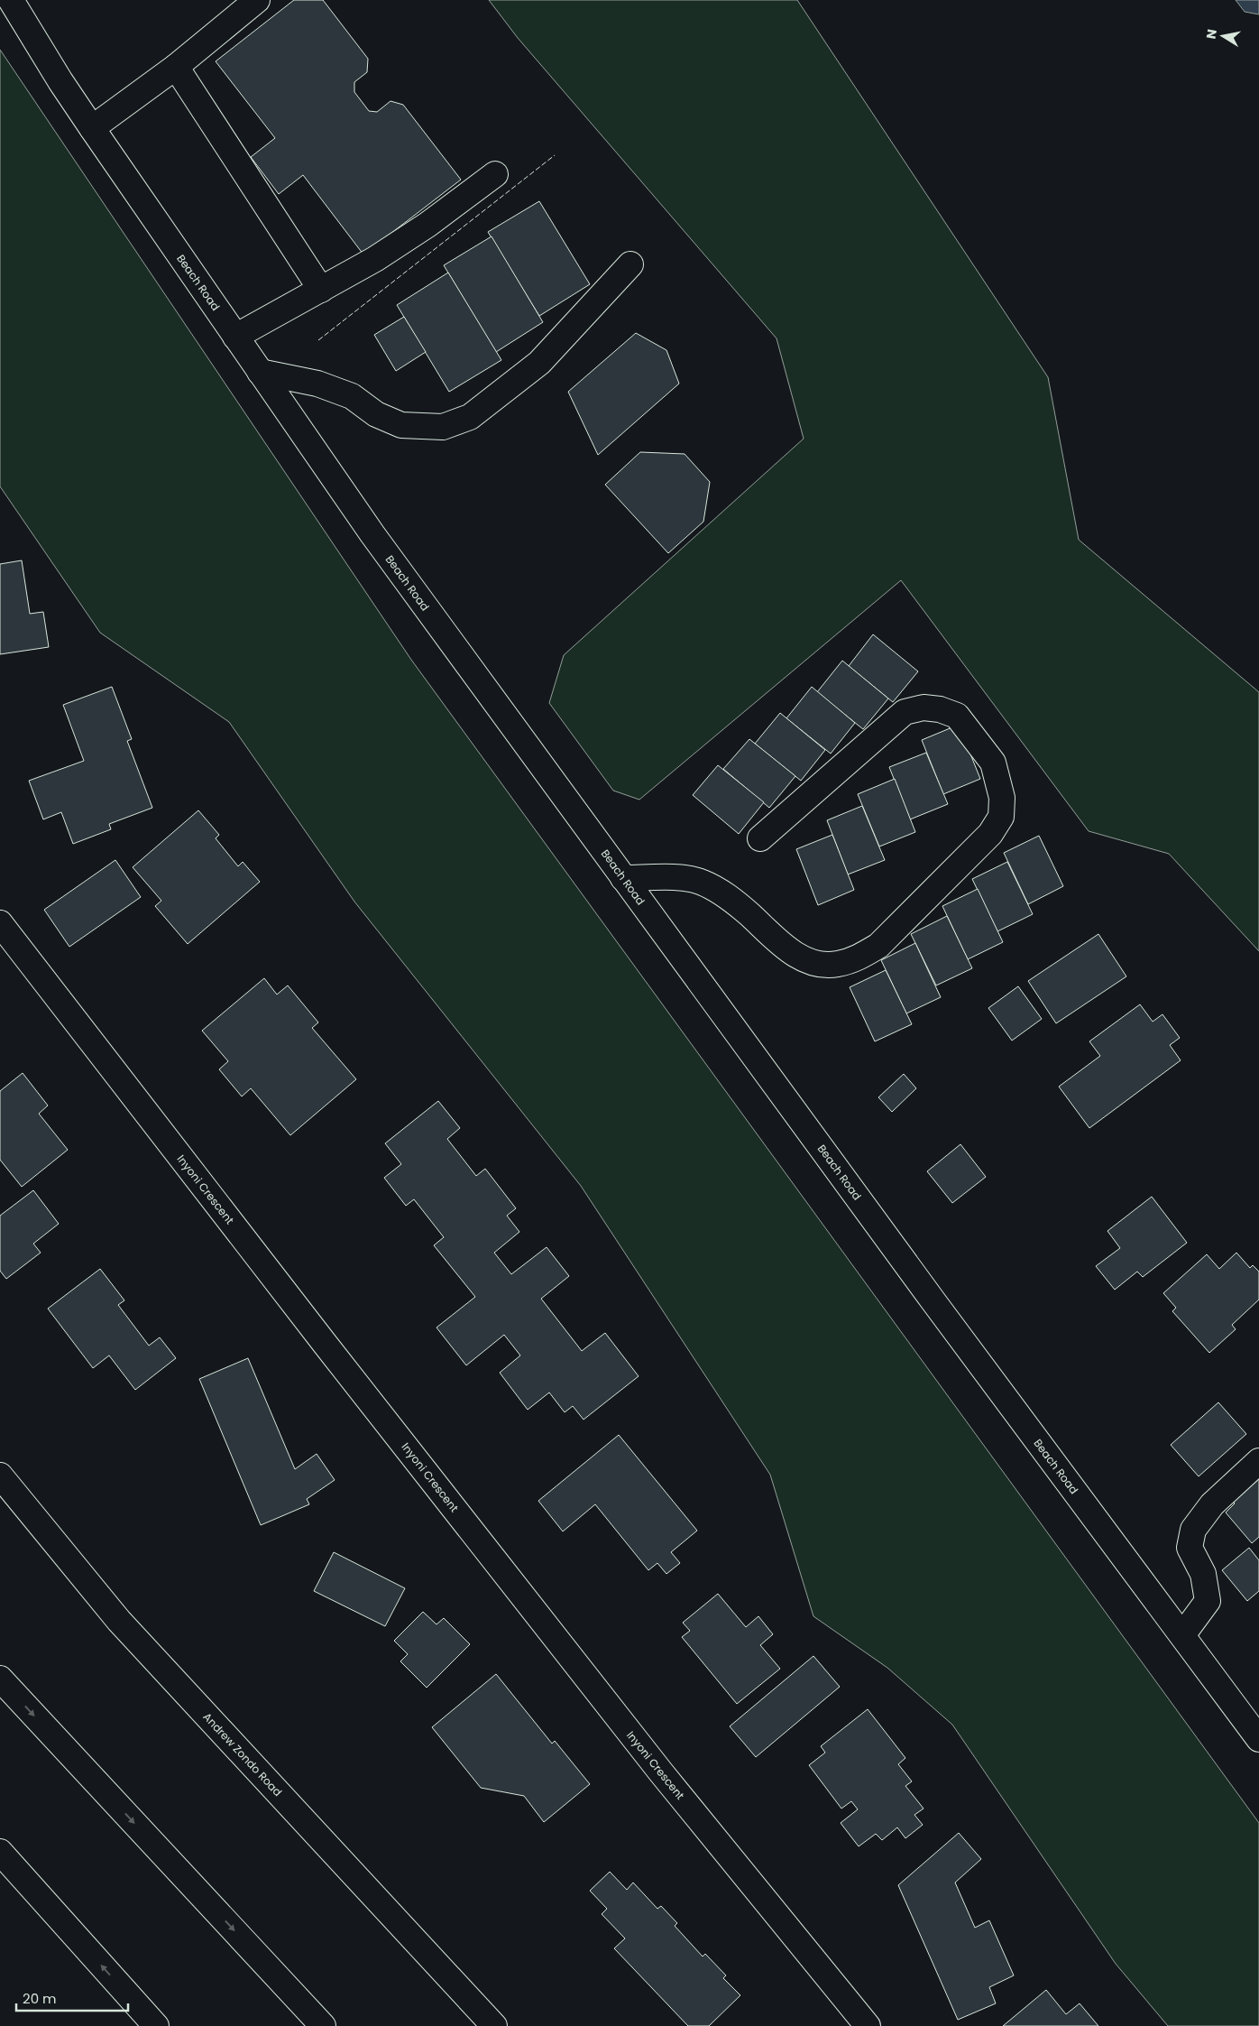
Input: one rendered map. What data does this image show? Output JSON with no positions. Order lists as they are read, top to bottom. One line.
{"streets":{"main road":["Beach Road","Inyoni Crescent","Andrew Zondo Road"]},"scale_bar":"20 m","north":"left"}
